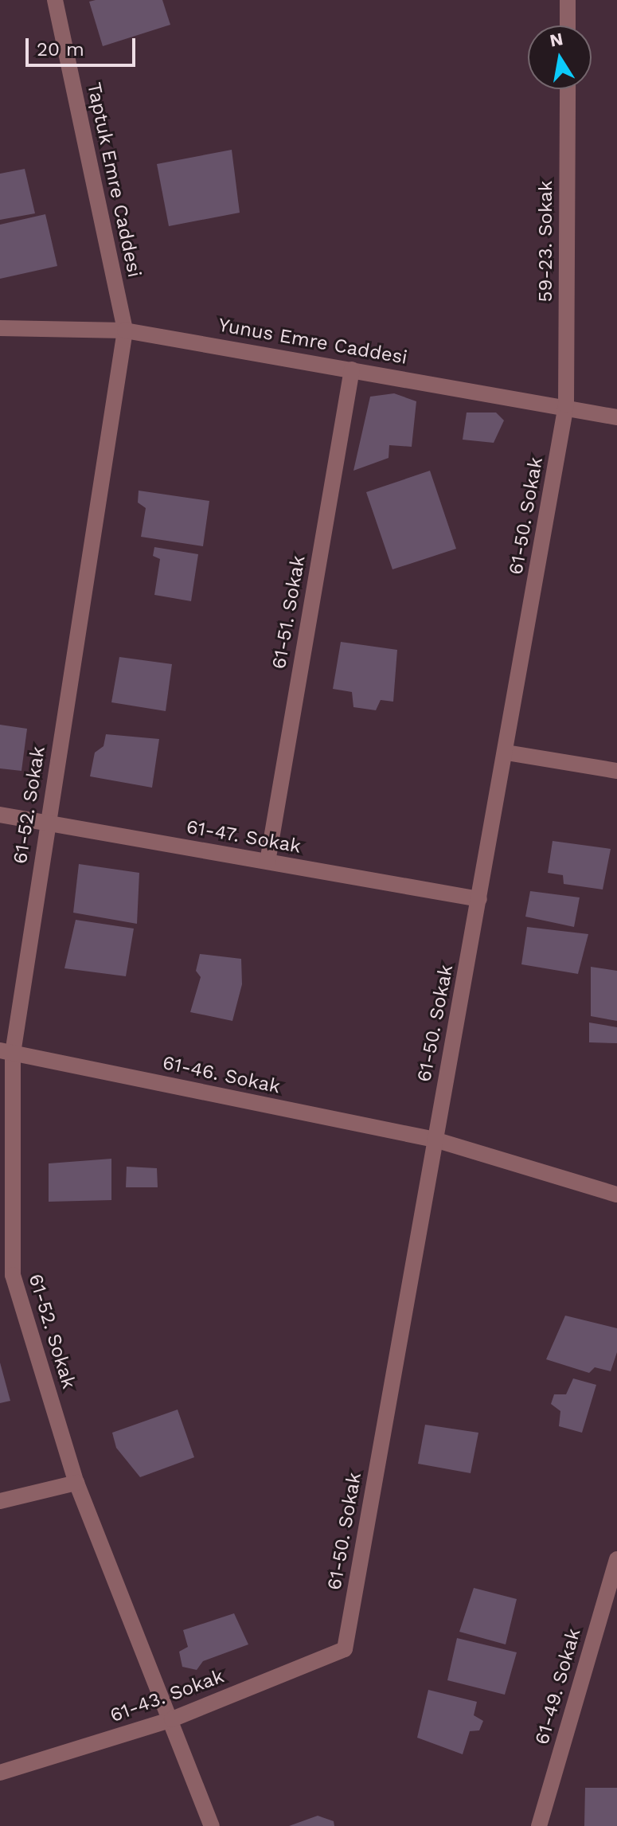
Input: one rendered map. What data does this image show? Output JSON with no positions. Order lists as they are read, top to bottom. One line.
{"streets":{"street":["Taptuk Emre Caddesi","59-23. Sokak","Yunus Emre Caddesi","61-50. Sokak","61-51. Sokak","61-52. Sokak","61-47. Sokak","61-46. Sokak","61-49. Sokak","61-43. Sokak"]},"crossings":[["Taptuk Emre Caddesi","Yunus Emre Caddesi"],["Taptuk Emre Caddesi","61-52. Sokak"],["59-23. Sokak","Yunus Emre Caddesi"],["59-23. Sokak","61-50. Sokak"],["Yunus Emre Caddesi","61-50. Sokak"],["Yunus Emre Caddesi","61-51. Sokak"],["Yunus Emre Caddesi","61-52. Sokak"],["61-50. Sokak","61-47. Sokak"],["61-50. Sokak","61-46. Sokak"],["61-50. Sokak","61-43. Sokak"],["61-51. Sokak","61-47. Sokak"],["61-52. Sokak","61-47. Sokak"],["61-52. Sokak","61-46. Sokak"],["61-52. Sokak","61-43. Sokak"]],"scale_bar":"20 m","north":"top"}
